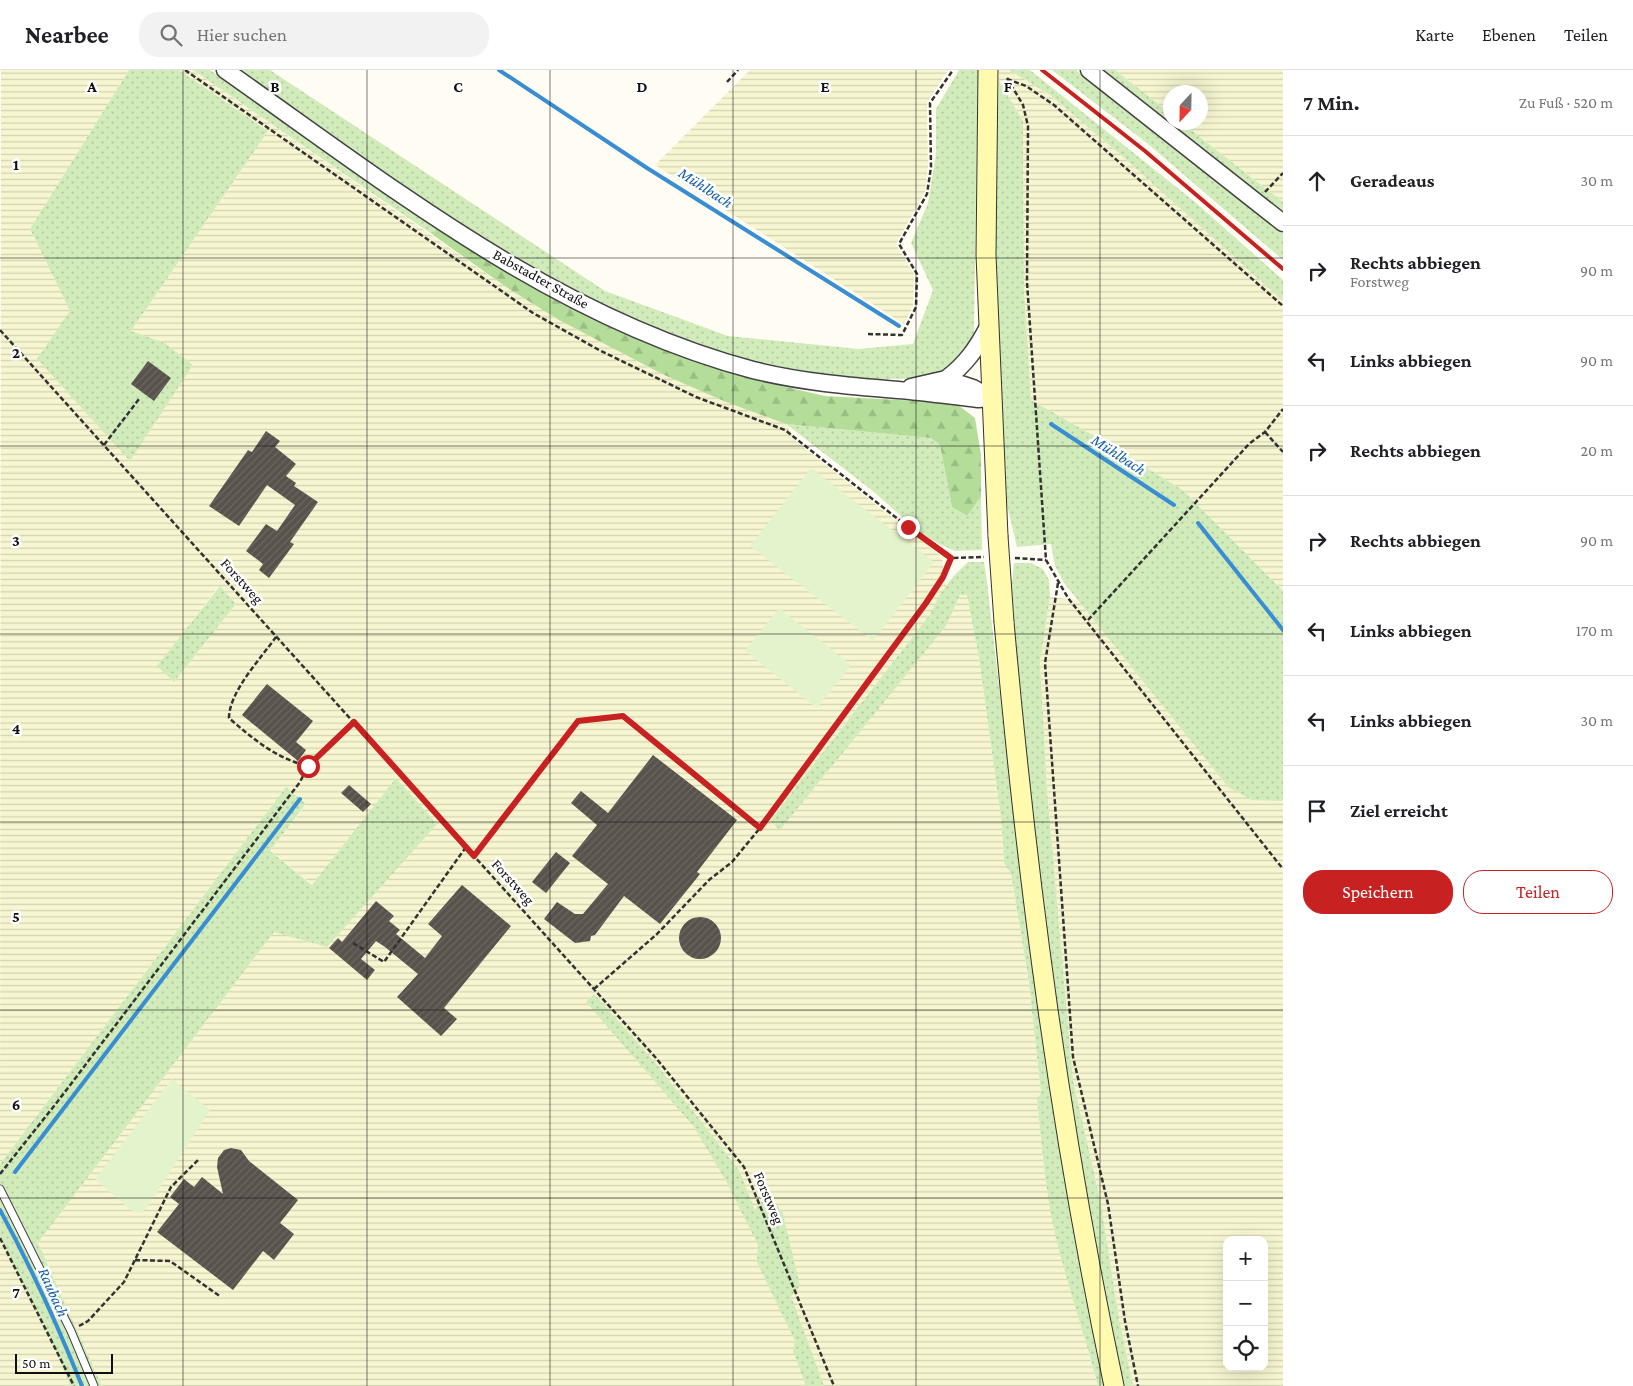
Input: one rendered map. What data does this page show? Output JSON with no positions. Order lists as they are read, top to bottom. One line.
{"streets":{"street":["Babstadter Straße"],"path":["Forstweg"]},"water":["Mühlbach","Raubach"],"scale_bar":"50 m","north":"bottom","page":{"header":"Nearbee","search":"Hier suchen","nav":["Karte","Ebenen","Teilen"],"heading":["7 Min.","Zu Fuß · 520 m"],"list":[["Geradeaus","30 m"],["Rechts abbiegen","Forstweg","90 m"],["Links abbiegen","90 m"],["Rechts abbiegen","20 m"],["Rechts abbiegen","90 m"],["Links abbiegen","170 m"],["Links abbiegen","30 m"],"Ziel erreicht"],"buttons":["Speichern","Teilen"],"map_buttons":["+","−"],"scale":"50 m"},"grid":{"columns":["A","B","C","D","E","F"],"rows":["1","2","3","4","5","6","7"]}}
